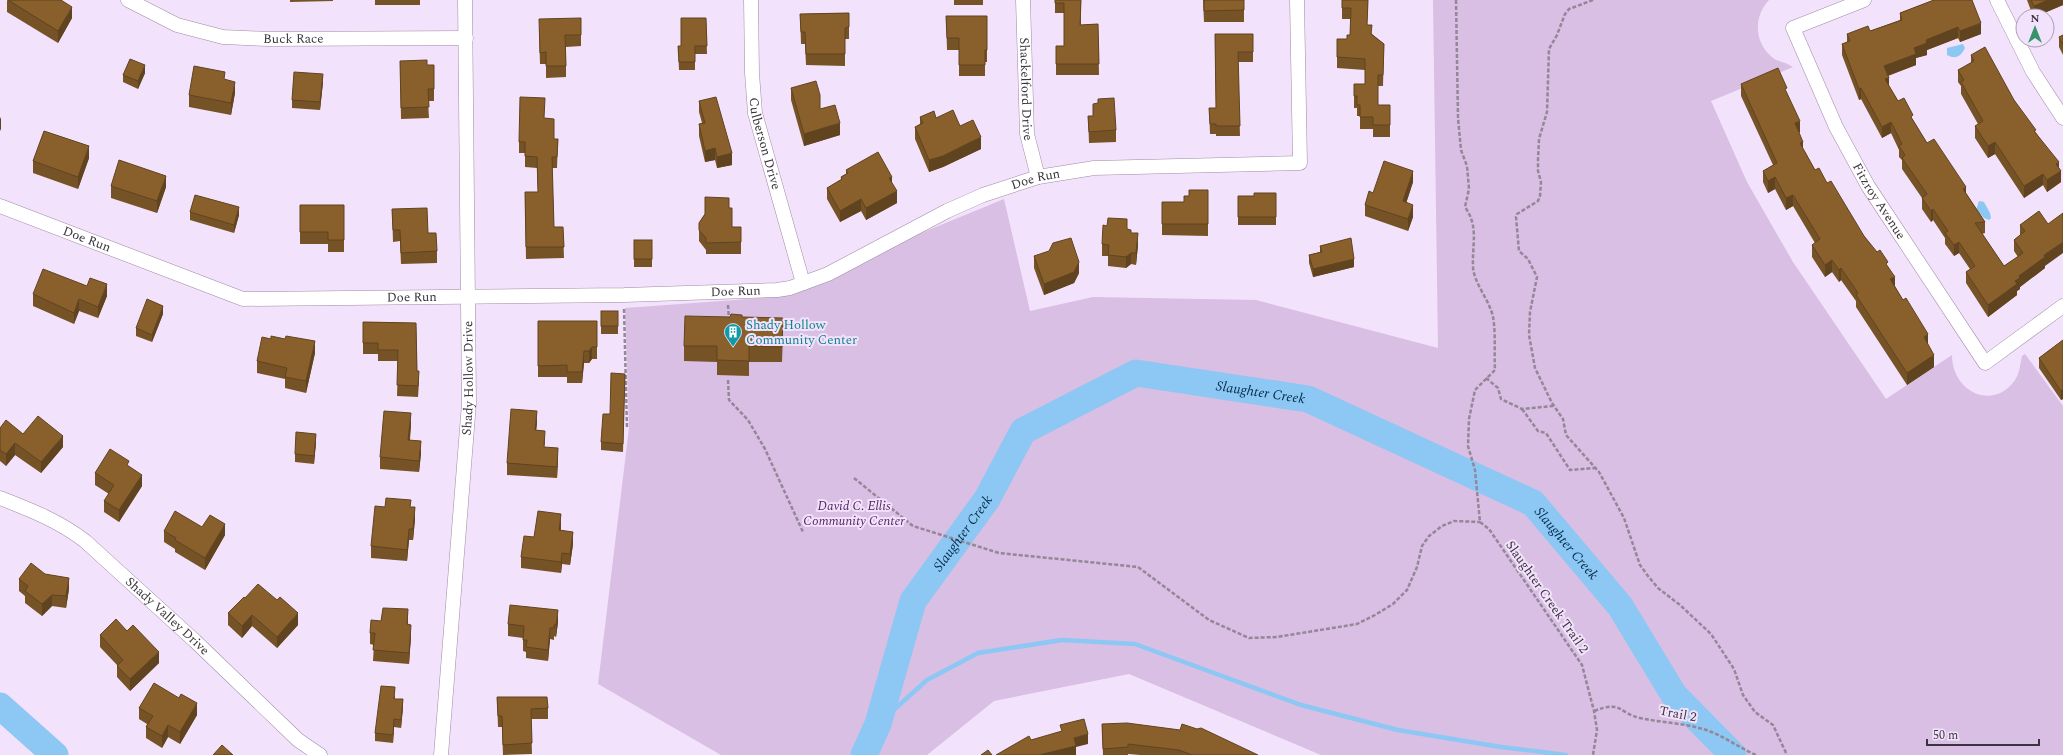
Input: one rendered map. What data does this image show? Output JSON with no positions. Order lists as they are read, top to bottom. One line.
{"streets":{"street":["Buck Race","Shackelford Drive","Culberson Drive","Doe Run","Fitzroy Avenue","Shady Hollow Drive","Shady Valley Drive"],"path":["Slaughter Creek Trail 2","Trail 2"]},"crossings":[["Buck Race","Shady Hollow Drive"],["Shackelford Drive","Doe Run"],["Culberson Drive","Doe Run"],["Doe Run","Shady Hollow Drive"],["Slaughter Creek Trail 2","Trail 2"]],"water":["Slaughter Creek"],"parks":["David C. Ellis Community Center"],"places":{"building":["Shady Hollow Community Center"]},"scale_bar":"50 m","north":"top"}
